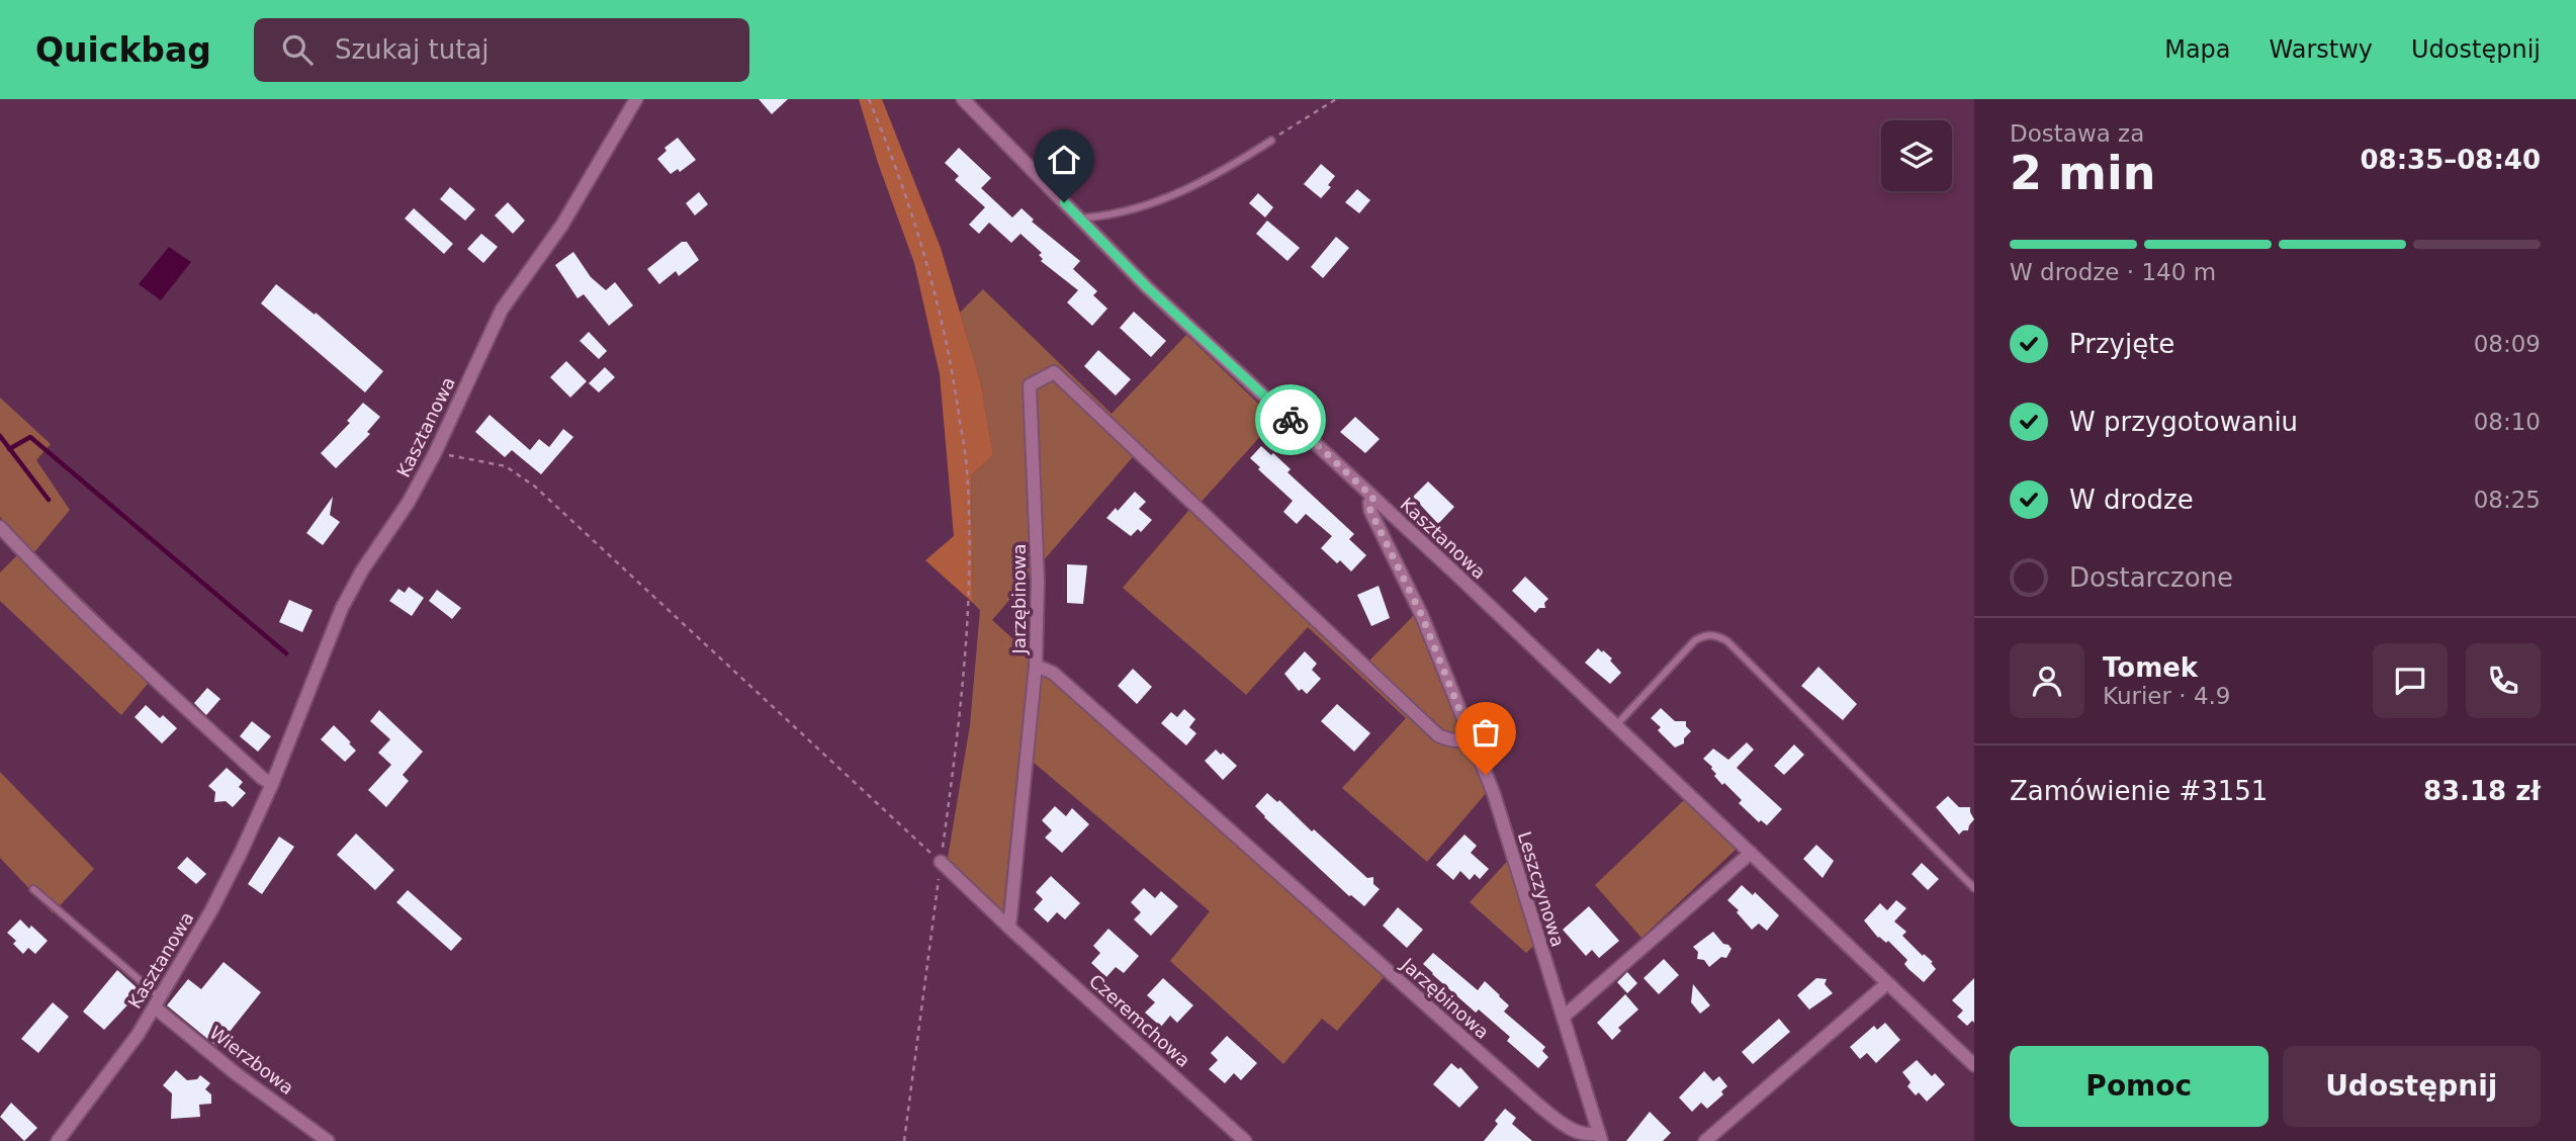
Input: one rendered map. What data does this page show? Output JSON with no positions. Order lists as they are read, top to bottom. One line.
{"streets":{"street":["Kasztanowa","Jarzębinowa","Leszczynowa","Czeremchowa","Wierzbowa"]},"crossings":[["Kasztanowa","Leszczynowa"],["Kasztanowa","Wierzbowa"],["Jarzębinowa","Leszczynowa"]],"page":{"header":"Quickbag","search":"Szukaj tutaj","nav":["Mapa","Warstwy","Udostępnij"],"heading":["2 min","Dostawa za","08:35–08:40"],"panel":["Tomek","Kurier · 4.9","Zamówienie #3151","83.18 zł"],"bar":"W drodze · 140 m","list":[["Przyjęte","08:09"],["W przygotowaniu","08:10"],["W drodze","08:25"],"Dostarczone"],"buttons":["Pomoc","Udostępnij"]}}
